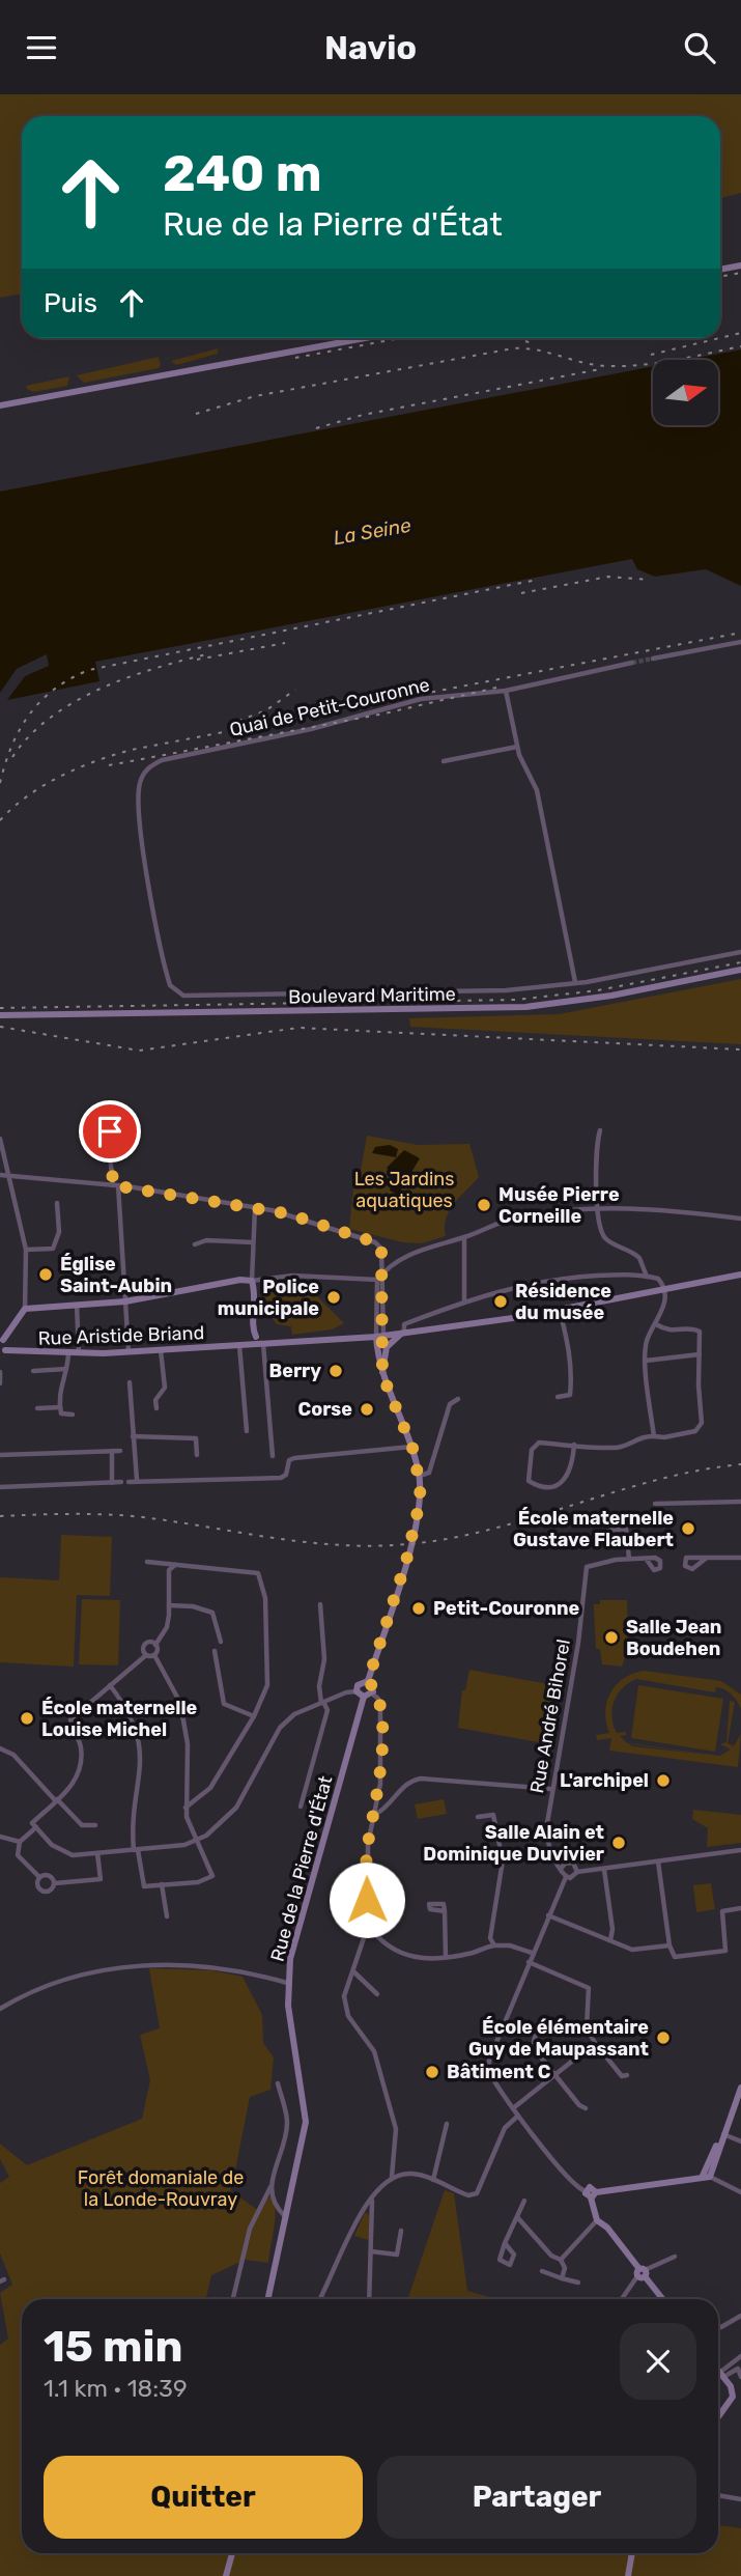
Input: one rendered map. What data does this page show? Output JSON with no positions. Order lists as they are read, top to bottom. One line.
{"streets":{"street":["Quai de Petit-Couronne","Boulevard Maritime","Rue Aristide Briand","Rue André Bihorel","Rue de la Pierre d'État"]},"water":["La Seine"],"parks":["Les Jardins aquatiques","Forêt domaniale de la Londe-Rouvray"],"places":["Musée Pierre Corneille","Église Saint-Aubin","Police municipale","Résidence du musée","Berry","Corse","École maternelle Gustave Flaubert","Petit-Couronne","Salle Jean Boudehen","École maternelle Louise Michel","L'archipel","Salle Alain et Dominique Duvivier","École élémentaire Guy de Maupassant","Bâtiment C"],"north":"right","page":{"header":"Navio","turn":["240 m","Rue de la Pierre d'État"],"then":"Puis","heading":["15 min","1.1 km · 18:39"],"buttons":["Quitter","Partager"]}}
